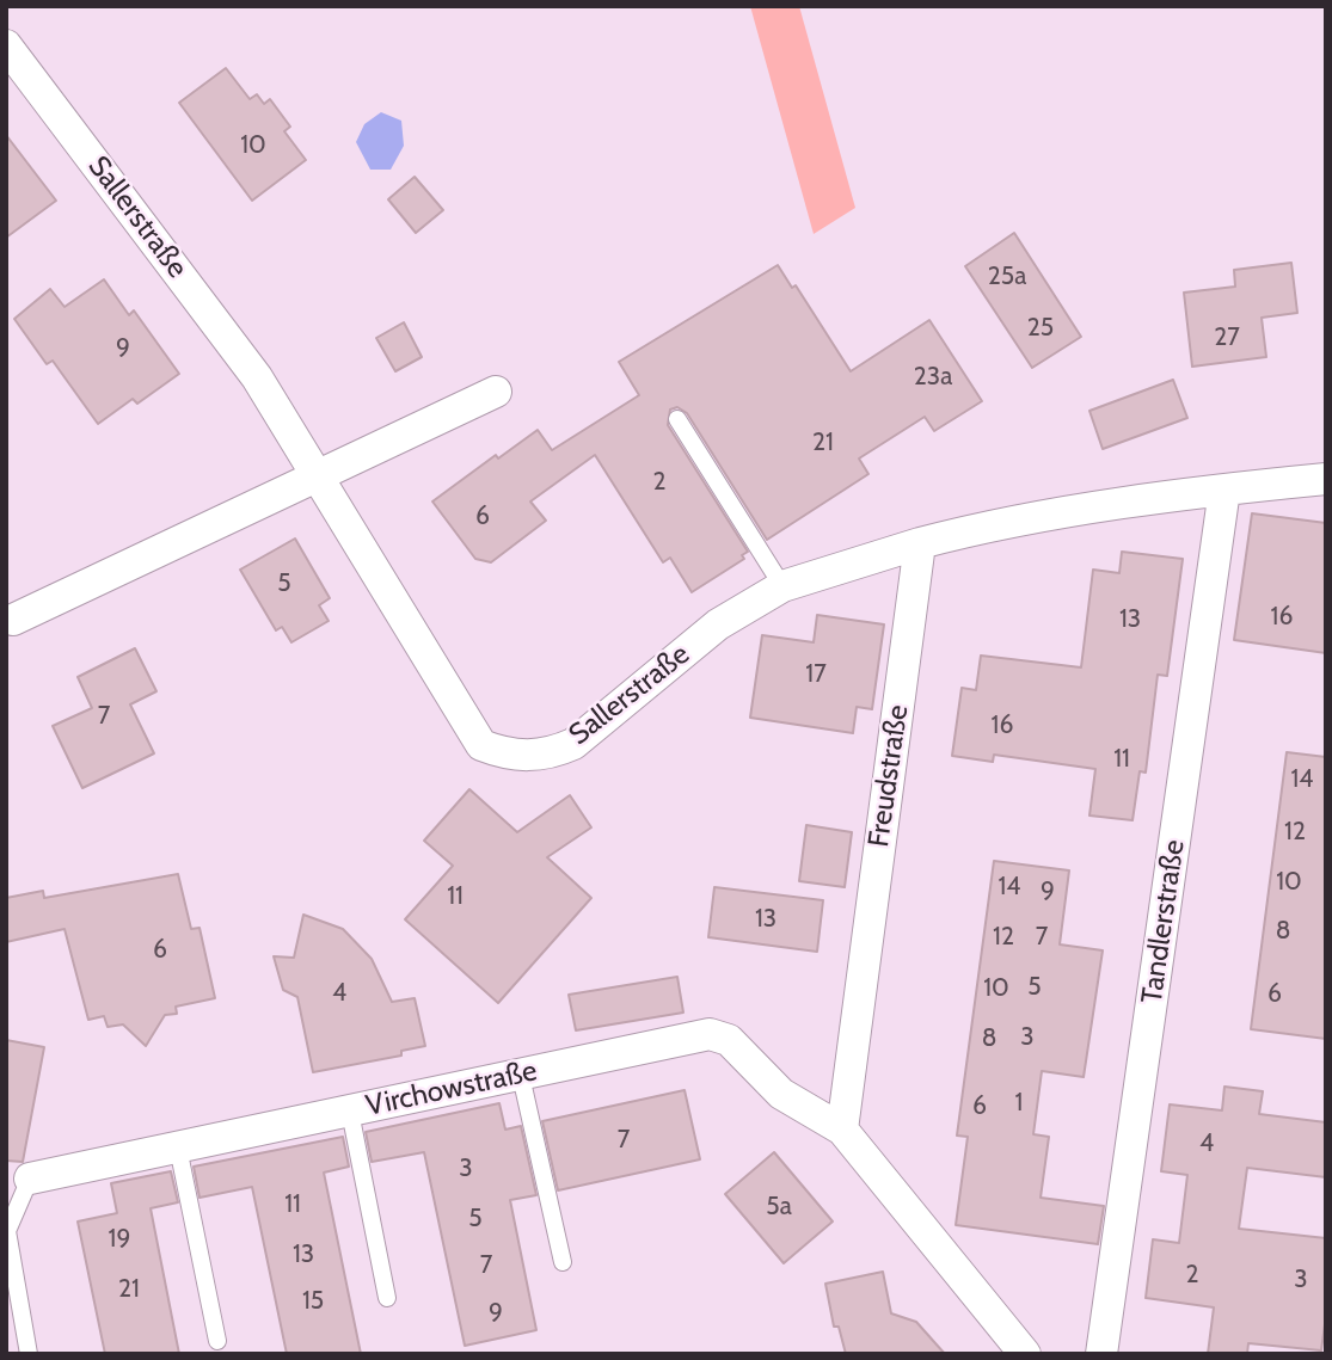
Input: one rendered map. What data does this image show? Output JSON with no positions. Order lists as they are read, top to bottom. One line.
{"streets":{"street":["Sallerstraße","Freudstraße","Tandlerstraße","Virchowstraße"]},"crossings":[["Sallerstraße","Freudstraße"],["Freudstraße","Virchowstraße"]],"house_numbers":["10","25a","25","27","9","23a","21","2","6","5","16","13","17","7","16","11","14","12","10","14","9","11","13","8","12","7","6","5","10","4","6","3","8","1","6","7","4","3","11","5a","5","19","13","7","2","3","21","15","9"]}
